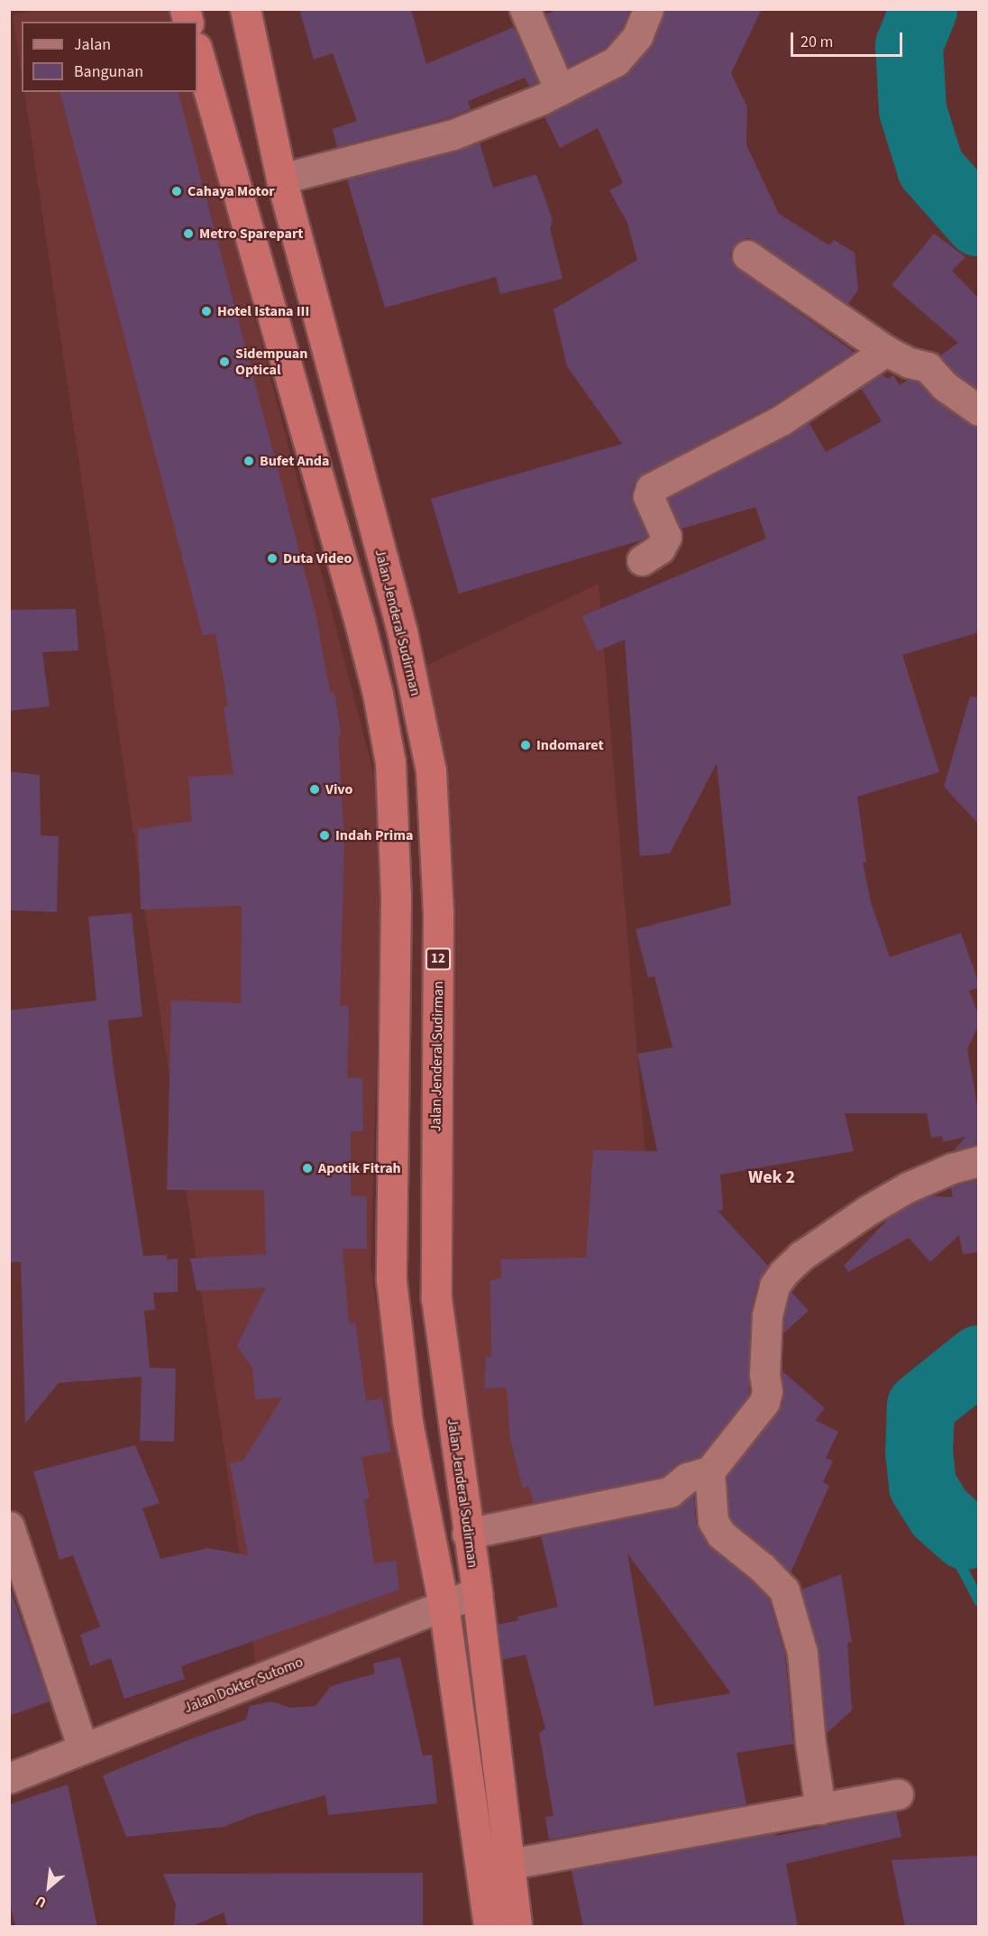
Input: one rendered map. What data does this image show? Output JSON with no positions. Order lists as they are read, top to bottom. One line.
{"streets":{"highway":["Jalan Jenderal Sudirman","12"],"street":["Jalan Dokter Sutomo"]},"crossings":[["Jalan Jenderal Sudirman","Jalan Dokter Sutomo"]],"districts":["Wek 2"],"places":["Cahaya Motor","Metro Sparepart","Hotel Istana III","Sidempuan Optical","Bufet Anda","Duta Video","Indomaret","Vivo","Indah Prima","Apotik Fitrah"],"legend":["Jalan","Bangunan"],"scale_bar":"20 m","north":"bottom left"}
